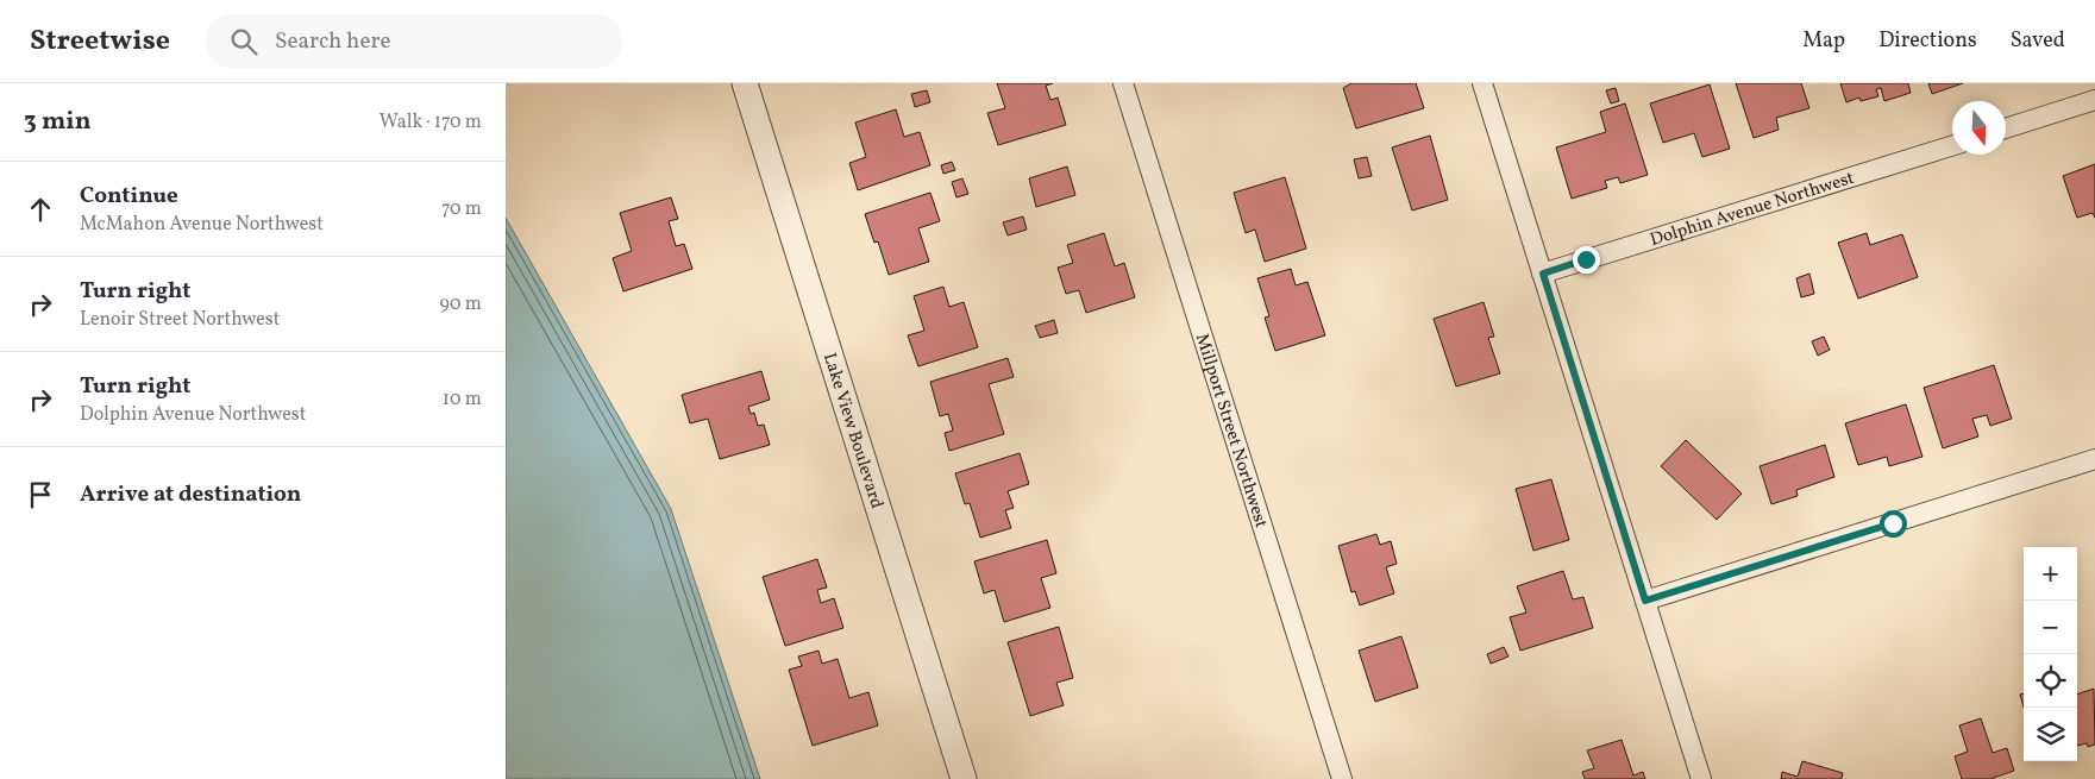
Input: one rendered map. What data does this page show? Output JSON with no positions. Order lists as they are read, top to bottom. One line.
{"streets":{"street":["Dolphin Avenue Northwest","Lake View Boulevard","Millport Street Northwest"]},"north":"bottom","page":{"header":"Streetwise","search":"Search here","nav":["Map","Directions","Saved"],"heading":["3 min","Walk · 170 m"],"list":[["Continue","McMahon Avenue Northwest","70 m"],["Turn right","Lenoir Street Northwest","90 m"],["Turn right","Dolphin Avenue Northwest","10 m"],"Arrive at destination"],"map_buttons":["+","−"]}}
